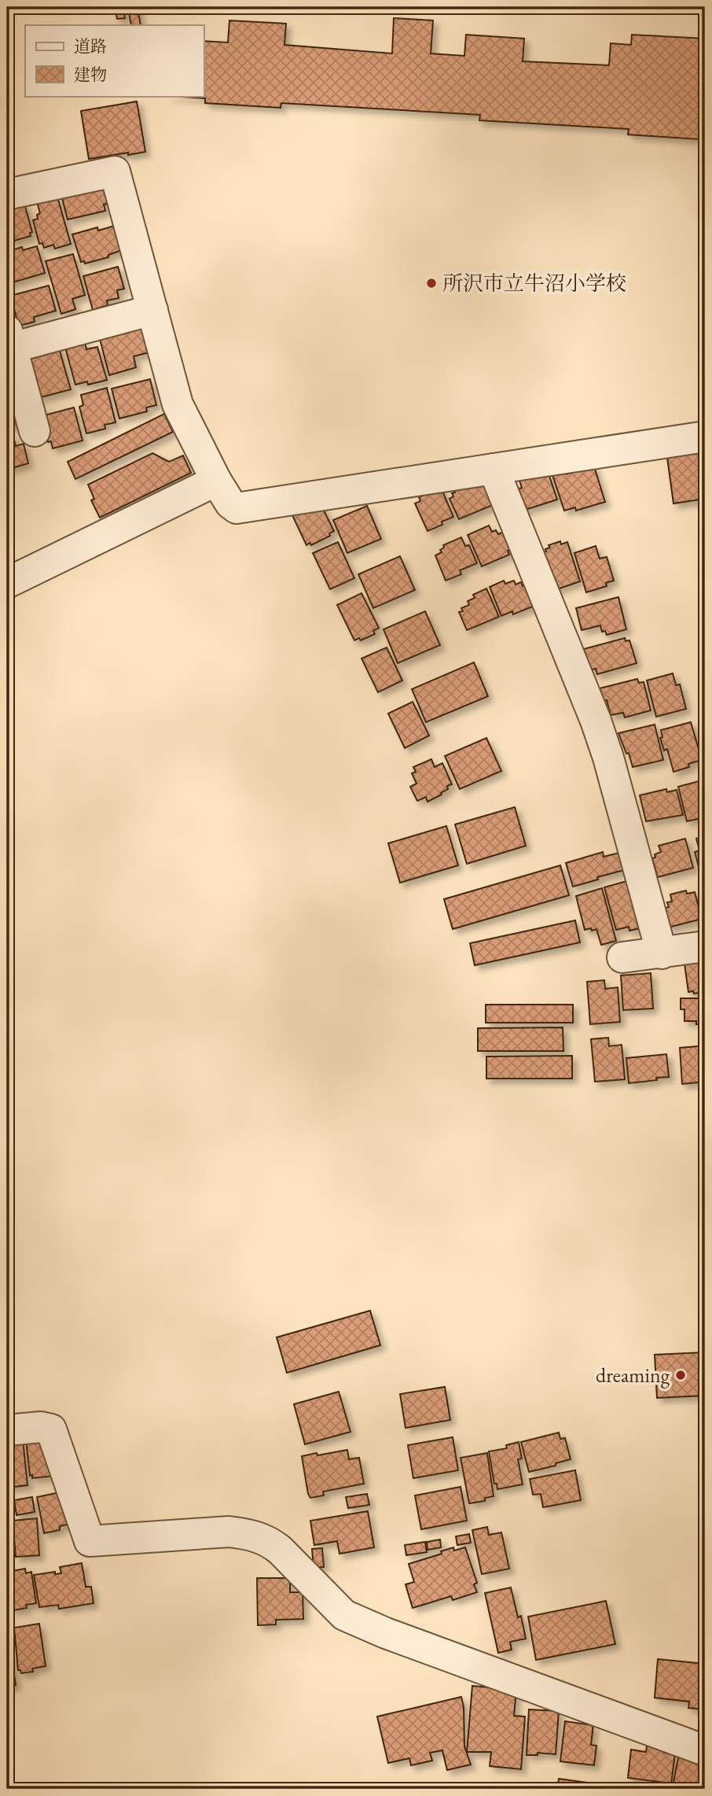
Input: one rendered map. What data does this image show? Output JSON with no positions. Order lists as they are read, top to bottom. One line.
{"places":["所沢市立牛沼小学校","dreaming"],"legend":["道路","建物"]}
